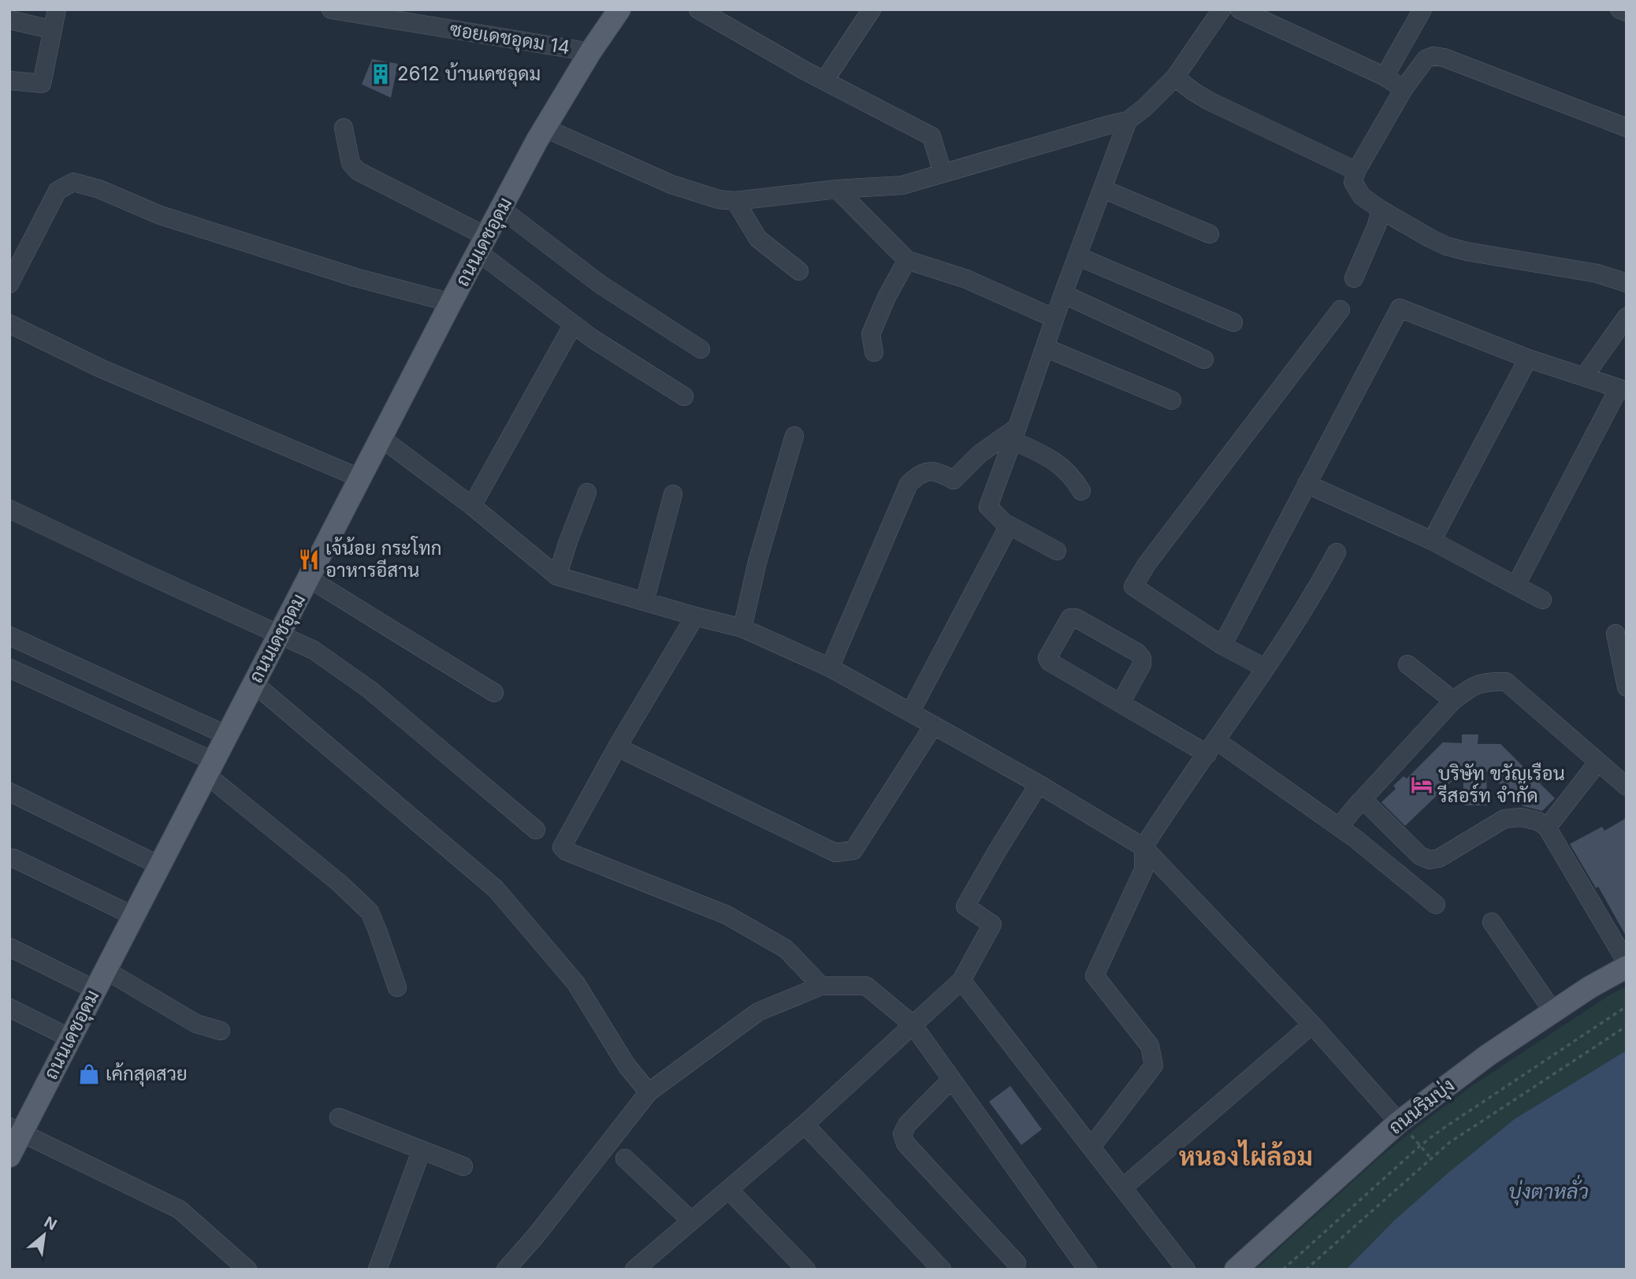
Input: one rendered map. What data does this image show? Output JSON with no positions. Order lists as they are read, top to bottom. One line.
{"streets":{"main road":["ถนนเดชอุดม","ถนนริมบุ่ง"],"street":["ซอยเดชอุดม 14"]},"crossings":[["ซอยเดชอุดม 14","ถนนเดชอุดม"]],"districts":["หนองไผ่ล้อม"],"water":["บุ่งตาหลั่ว"],"places":{"building":["2612 บ้านเดชอุดม"],"restaurant":["เจ้น้อย กระโทก อาหารอีสาน"],"hotel":["บริษัท ขวัญเรือน รีสอร์ท จำกัด"],"shop":["เค้กสุดสวย"]},"north":"top right"}
